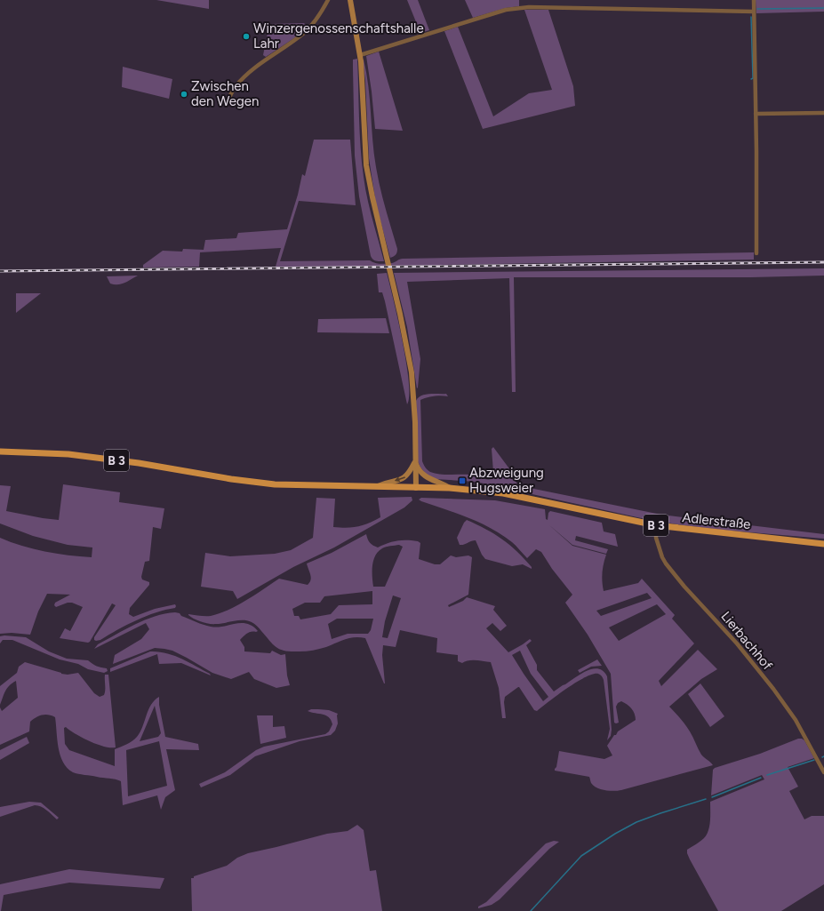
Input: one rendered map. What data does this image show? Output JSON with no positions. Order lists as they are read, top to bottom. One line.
{"streets":{"main road":["B 3","Adlerstraße"],"street":["Lierbachhof"]},"crossings":[["B 3","Adlerstraße"],["Adlerstraße","Lierbachhof"]],"places":{"other":["Winzergenossenschaftshalle Lahr","Zwischen den Wegen"],"transit":["Abzweigung Hugsweier"]}}
